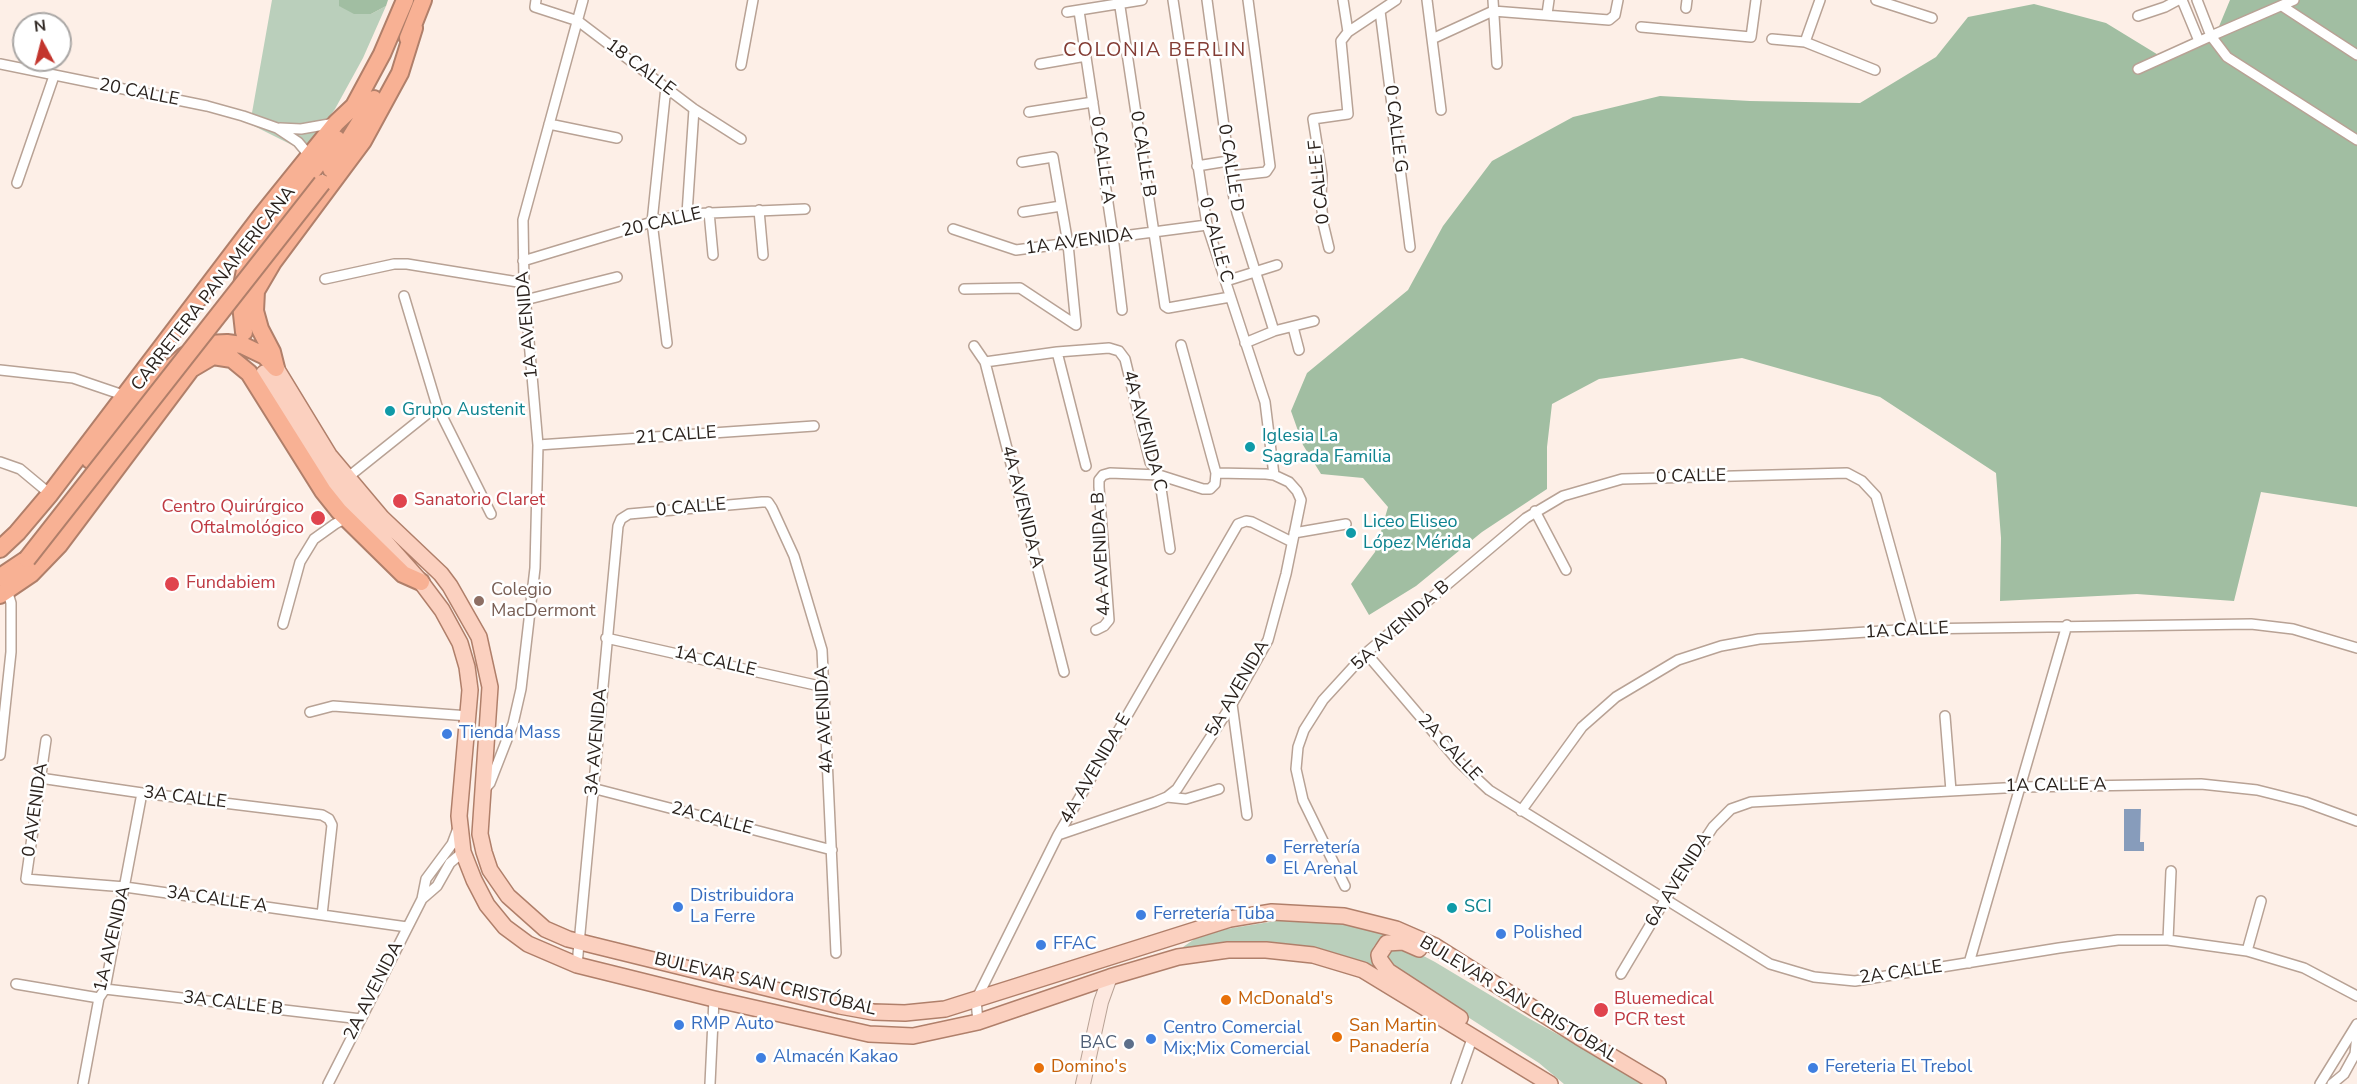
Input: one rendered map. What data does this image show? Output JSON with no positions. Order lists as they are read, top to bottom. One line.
{"streets":{"highway":["CARRETERA PANAMERICANA"],"main road":["BULEVAR SAN CRISTÓBAL"],"street":["18 CALLE","20 CALLE","0 CALLE G","0 CALLE B","0 CALLE A","0 CALLE D","0 CALLE F","0 CALLE C","1A AVENIDA","4A AVENIDA C","21 CALLE","0 CALLE","4A AVENIDA A","4A AVENIDA B","5A AVENIDA B","1A CALLE","5A AVENIDA","4A AVENIDA","3A AVENIDA","2A CALLE","4A AVENIDA E","1A CALLE A","3A CALLE","0 AVENIDA","6A AVENIDA","3A CALLE A","2A AVENIDA","3A CALLE B"]},"crossings":[["18 CALLE","1A AVENIDA"],["20 CALLE","1A AVENIDA"],["20 CALLE","CARRETERA PANAMERICANA"],["0 CALLE B","0 CALLE C"],["0 CALLE B","1A AVENIDA"],["0 CALLE A","1A AVENIDA"],["0 CALLE C","1A AVENIDA"],["0 CALLE C","5A AVENIDA"],["1A AVENIDA","21 CALLE"],["1A AVENIDA","3A CALLE"],["1A AVENIDA","3A CALLE A"],["1A AVENIDA","BULEVAR SAN CRISTÓBAL"],["1A AVENIDA","3A CALLE B"],["4A AVENIDA C","4A AVENIDA B"],["0 CALLE","5A AVENIDA B"],["0 CALLE","1A CALLE"],["0 CALLE","4A AVENIDA"],["0 CALLE","3A AVENIDA"],["5A AVENIDA B","2A CALLE"],["1A CALLE","4A AVENIDA"],["1A CALLE","3A AVENIDA"],["1A CALLE","2A CALLE"],["5A AVENIDA","4A AVENIDA E"],["4A AVENIDA","2A CALLE"],["3A AVENIDA","2A CALLE"],["3A AVENIDA","BULEVAR SAN CRISTÓBAL"],["2A CALLE","6A AVENIDA"],["4A AVENIDA E","BULEVAR SAN CRISTÓBAL"],["1A CALLE A","6A AVENIDA"],["3A CALLE","0 AVENIDA"],["3A CALLE","3A CALLE A"],["0 AVENIDA","3A CALLE A"],["3A CALLE A","2A AVENIDA"],["BULEVAR SAN CRISTÓBAL","2A AVENIDA"],["2A AVENIDA","3A CALLE B"]],"districts":["COLONIA BERLIN"],"places":["Grupo Austenit","Iglesia La Sagrada Familia","Sanatorio Claret","Centro Quirúrgico Oftalmológico","Liceo Eliseo López Mérida","Fundabiem","Colegio MacDermont","Tienda Mass","Ferretería El Arenal","Distribuidora La Ferre","SCI","Ferretería Tuba","Polished","FFAC","McDonald's","Bluemedical PCR test","RMP Auto","San Martin Panadería","Centro Comercial Mix;Mix Comercial","BAC","Almacén Kakao","Domino's","Fereteria El Trebol"],"north":"top"}
